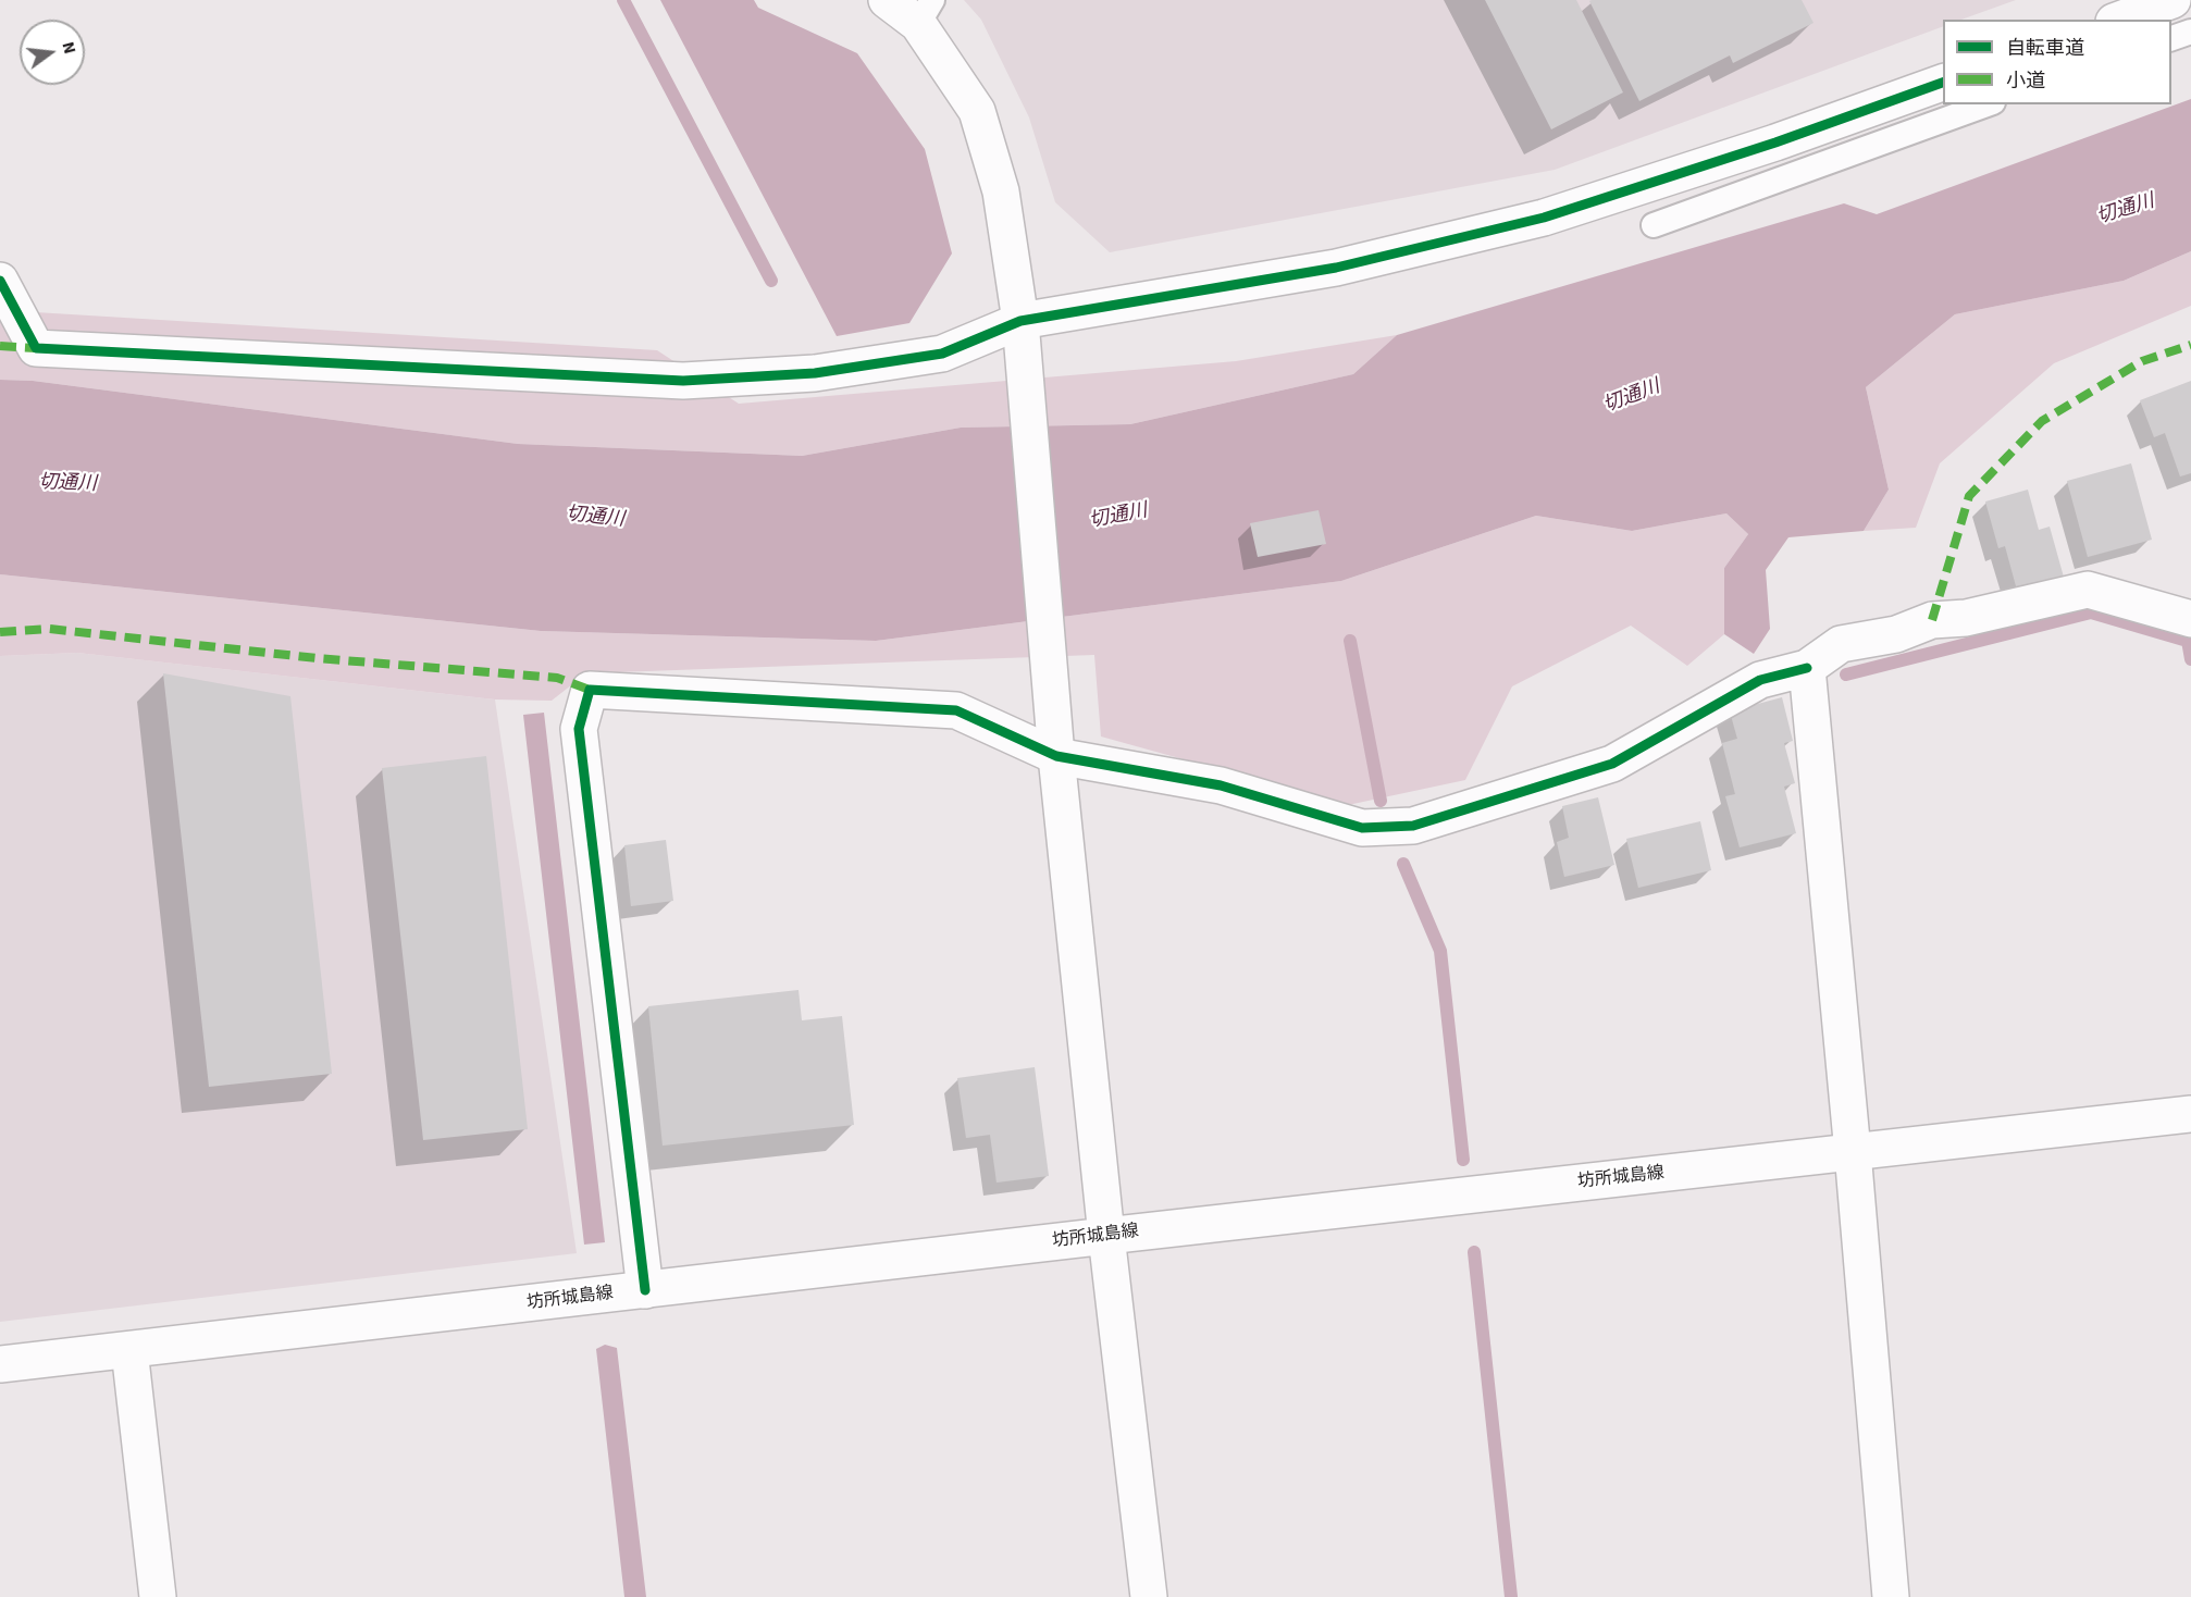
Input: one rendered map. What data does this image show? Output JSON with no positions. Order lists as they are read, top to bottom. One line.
{"streets":{"street":["坊所城島線"]},"water":["切通川"],"legend":["自転車道","小道"],"north":"right"}
